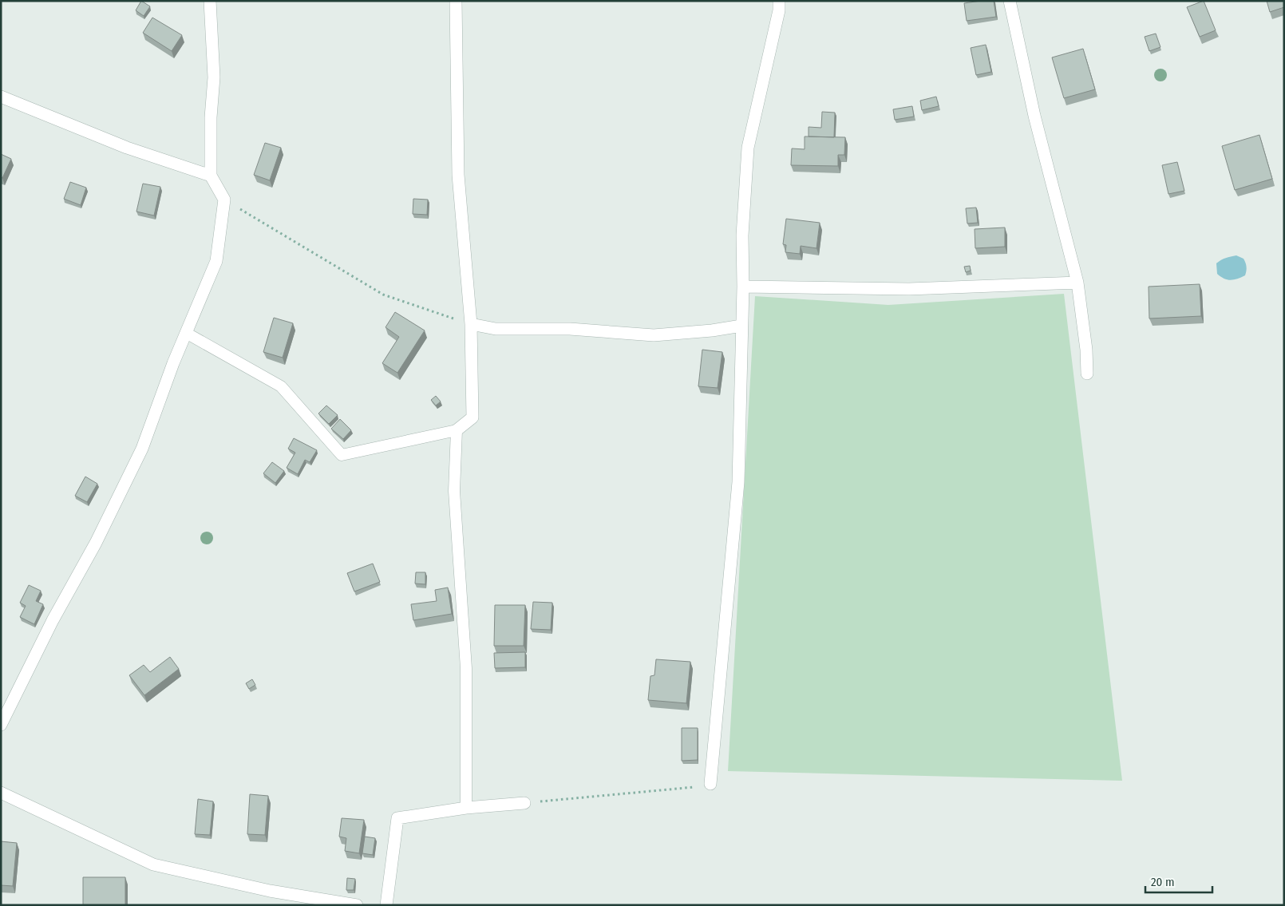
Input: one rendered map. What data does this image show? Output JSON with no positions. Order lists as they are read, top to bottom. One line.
{"scale_bar":"20 m"}
